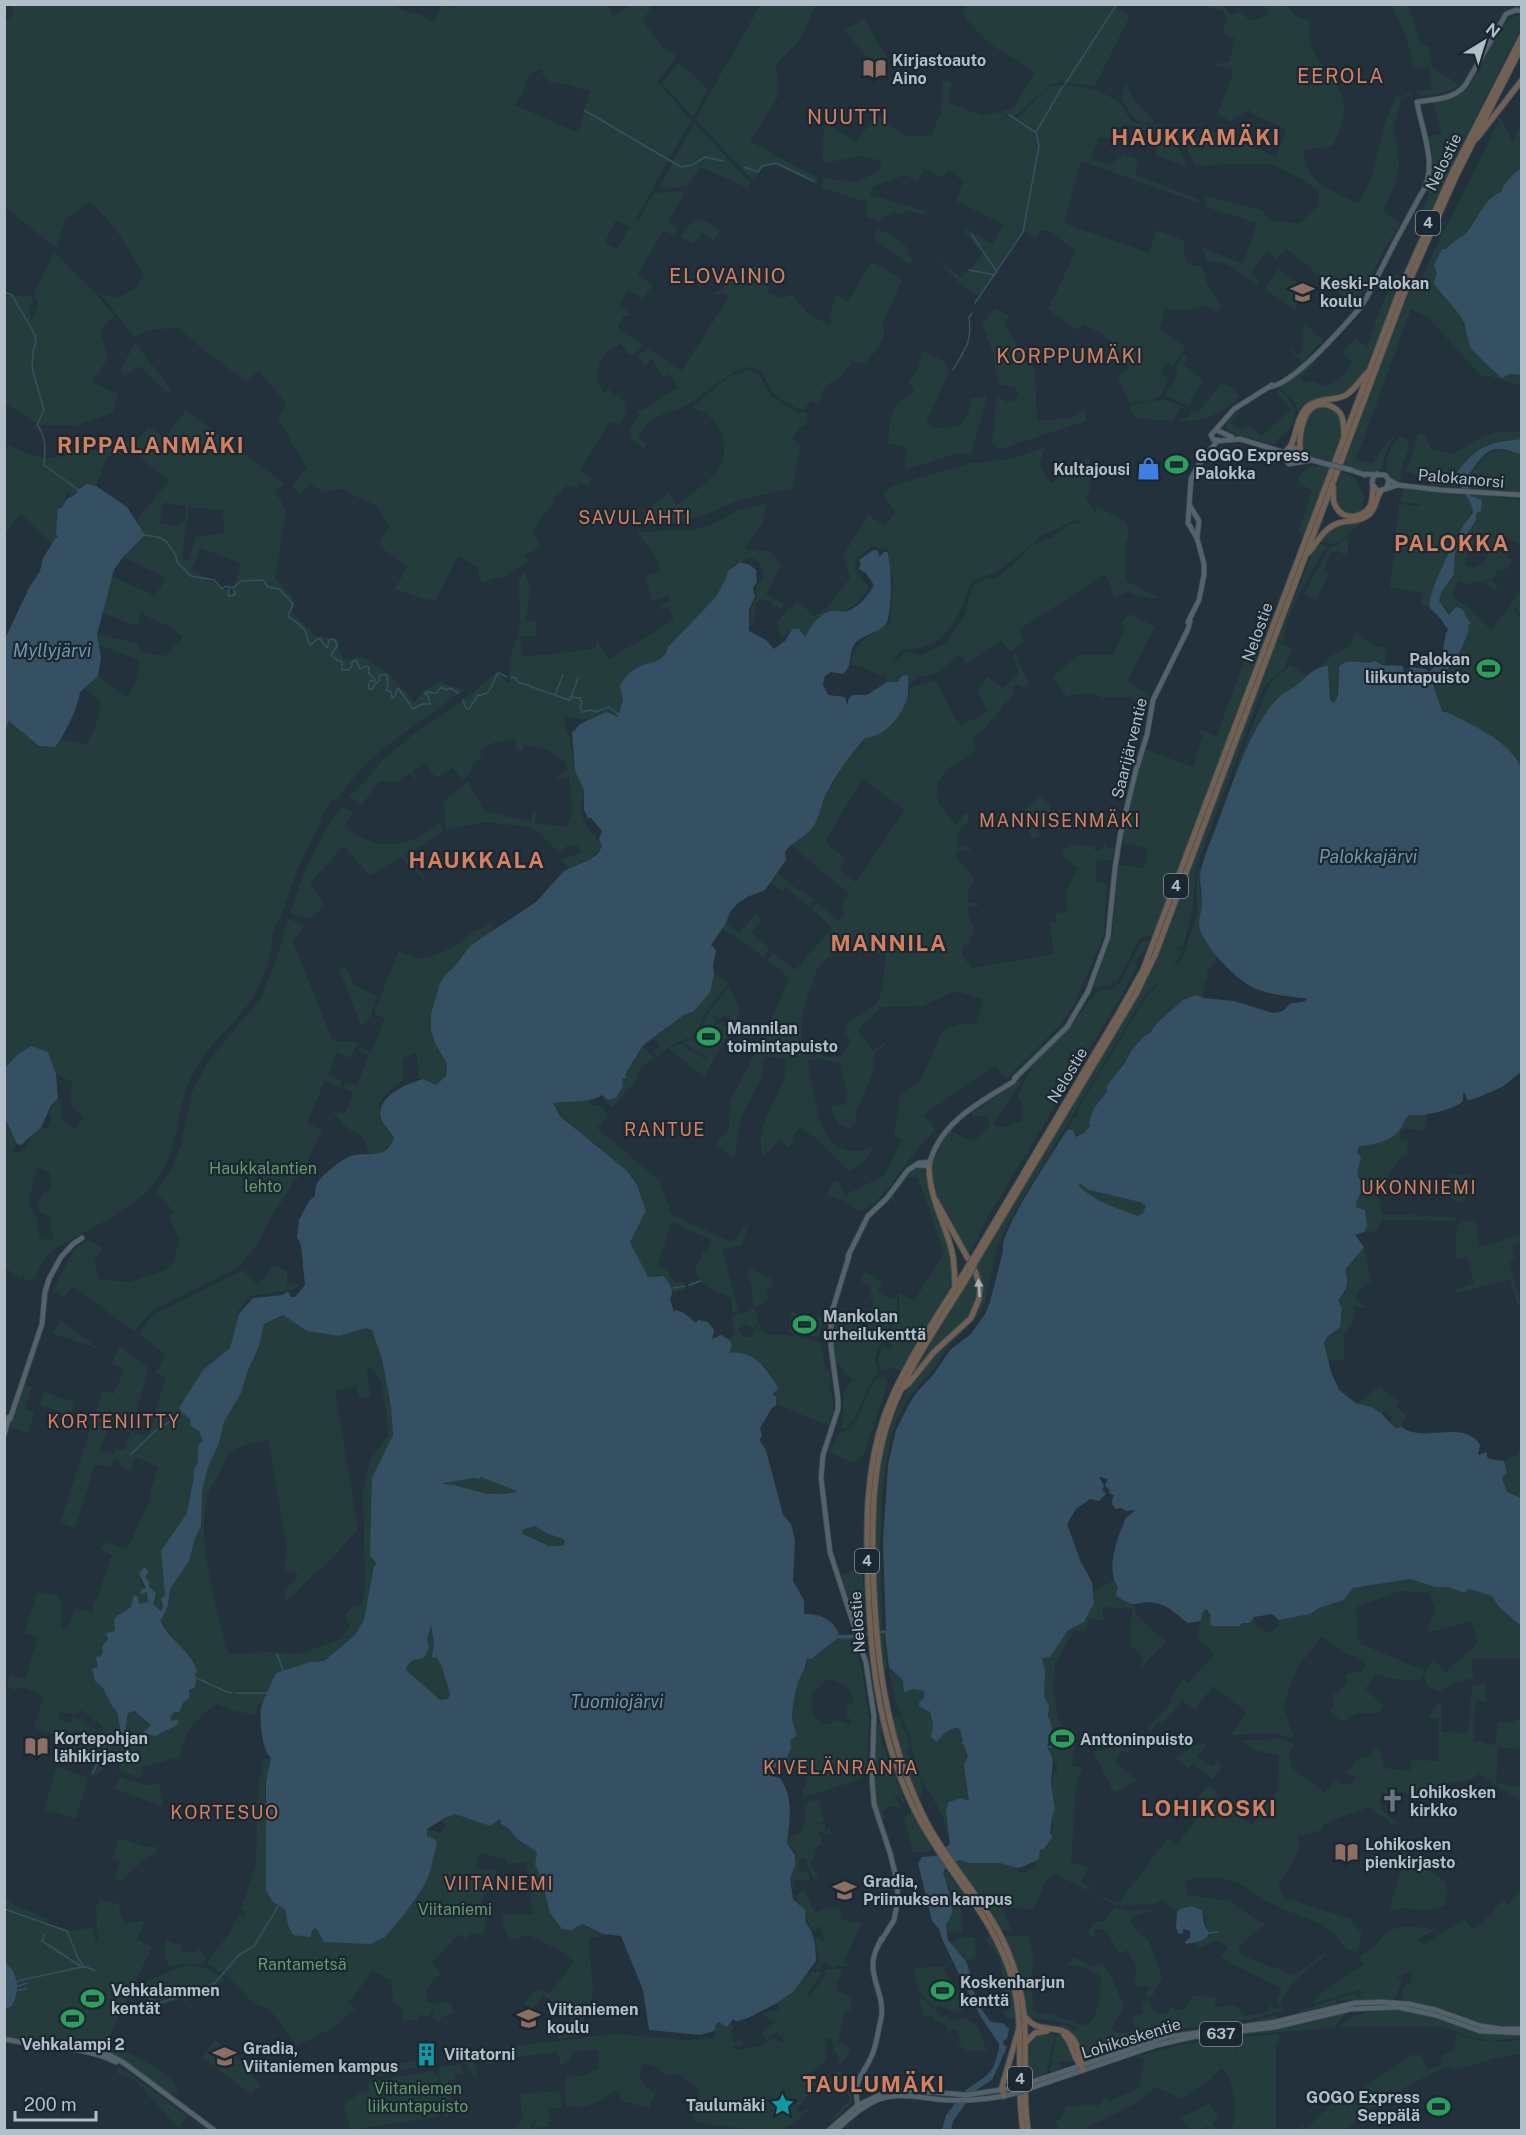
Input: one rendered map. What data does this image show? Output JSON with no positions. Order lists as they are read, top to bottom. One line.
{"streets":{"highway":["Nelostie","4"],"main road":["Palokanorsi","Saarijärventie","637","Lohikoskentie"]},"districts":["EEROLA","NUUTTI","HAUKKAMÄKI","ELOVAINIO","KORPPUMÄKI","RIPPALANMÄKI","SAVULAHTI","PALOKKA","MANNISENMÄKI","HAUKKALA","MANNILA","RANTUE","UKONNIEMI","KORTENIITTY","KIVELÄNRANTA","LOHIKOSKI","KORTESUO","VIITANIEMI","TAULUMÄKI"],"water":["Myllyjärvi","Palokkajärvi","Tuomiojärvi"],"parks":["Haukkalantien lehto","Viitaniemi","Rantametsä","Viitaniemen liikuntapuisto"],"places":{"library":["Kirjastoauto Aino","Kortepohjan lähikirjasto","Lohikosken pienkirjasto"],"school or university":["Keski-Palokan koulu","Gradia, Priimuksen kampus","Viitaniemen koulu","Gradia, Viitaniemen kampus"],"sports":["GOGO Express Palokka","Palokan liikuntapuisto","Mannilan toimintapuisto","Mankolan urheilukenttä","Anttoninpuisto","Koskenharjun kenttä","Vehkalammen kentät","Vehkalampi 2","GOGO Express Seppälä"],"shop":["Kultajousi"],"church":["Lohikosken kirkko"],"building":["Viitatorni"],"place":["Taulumäki"]},"scale_bar":"200 m","north":"top right"}
